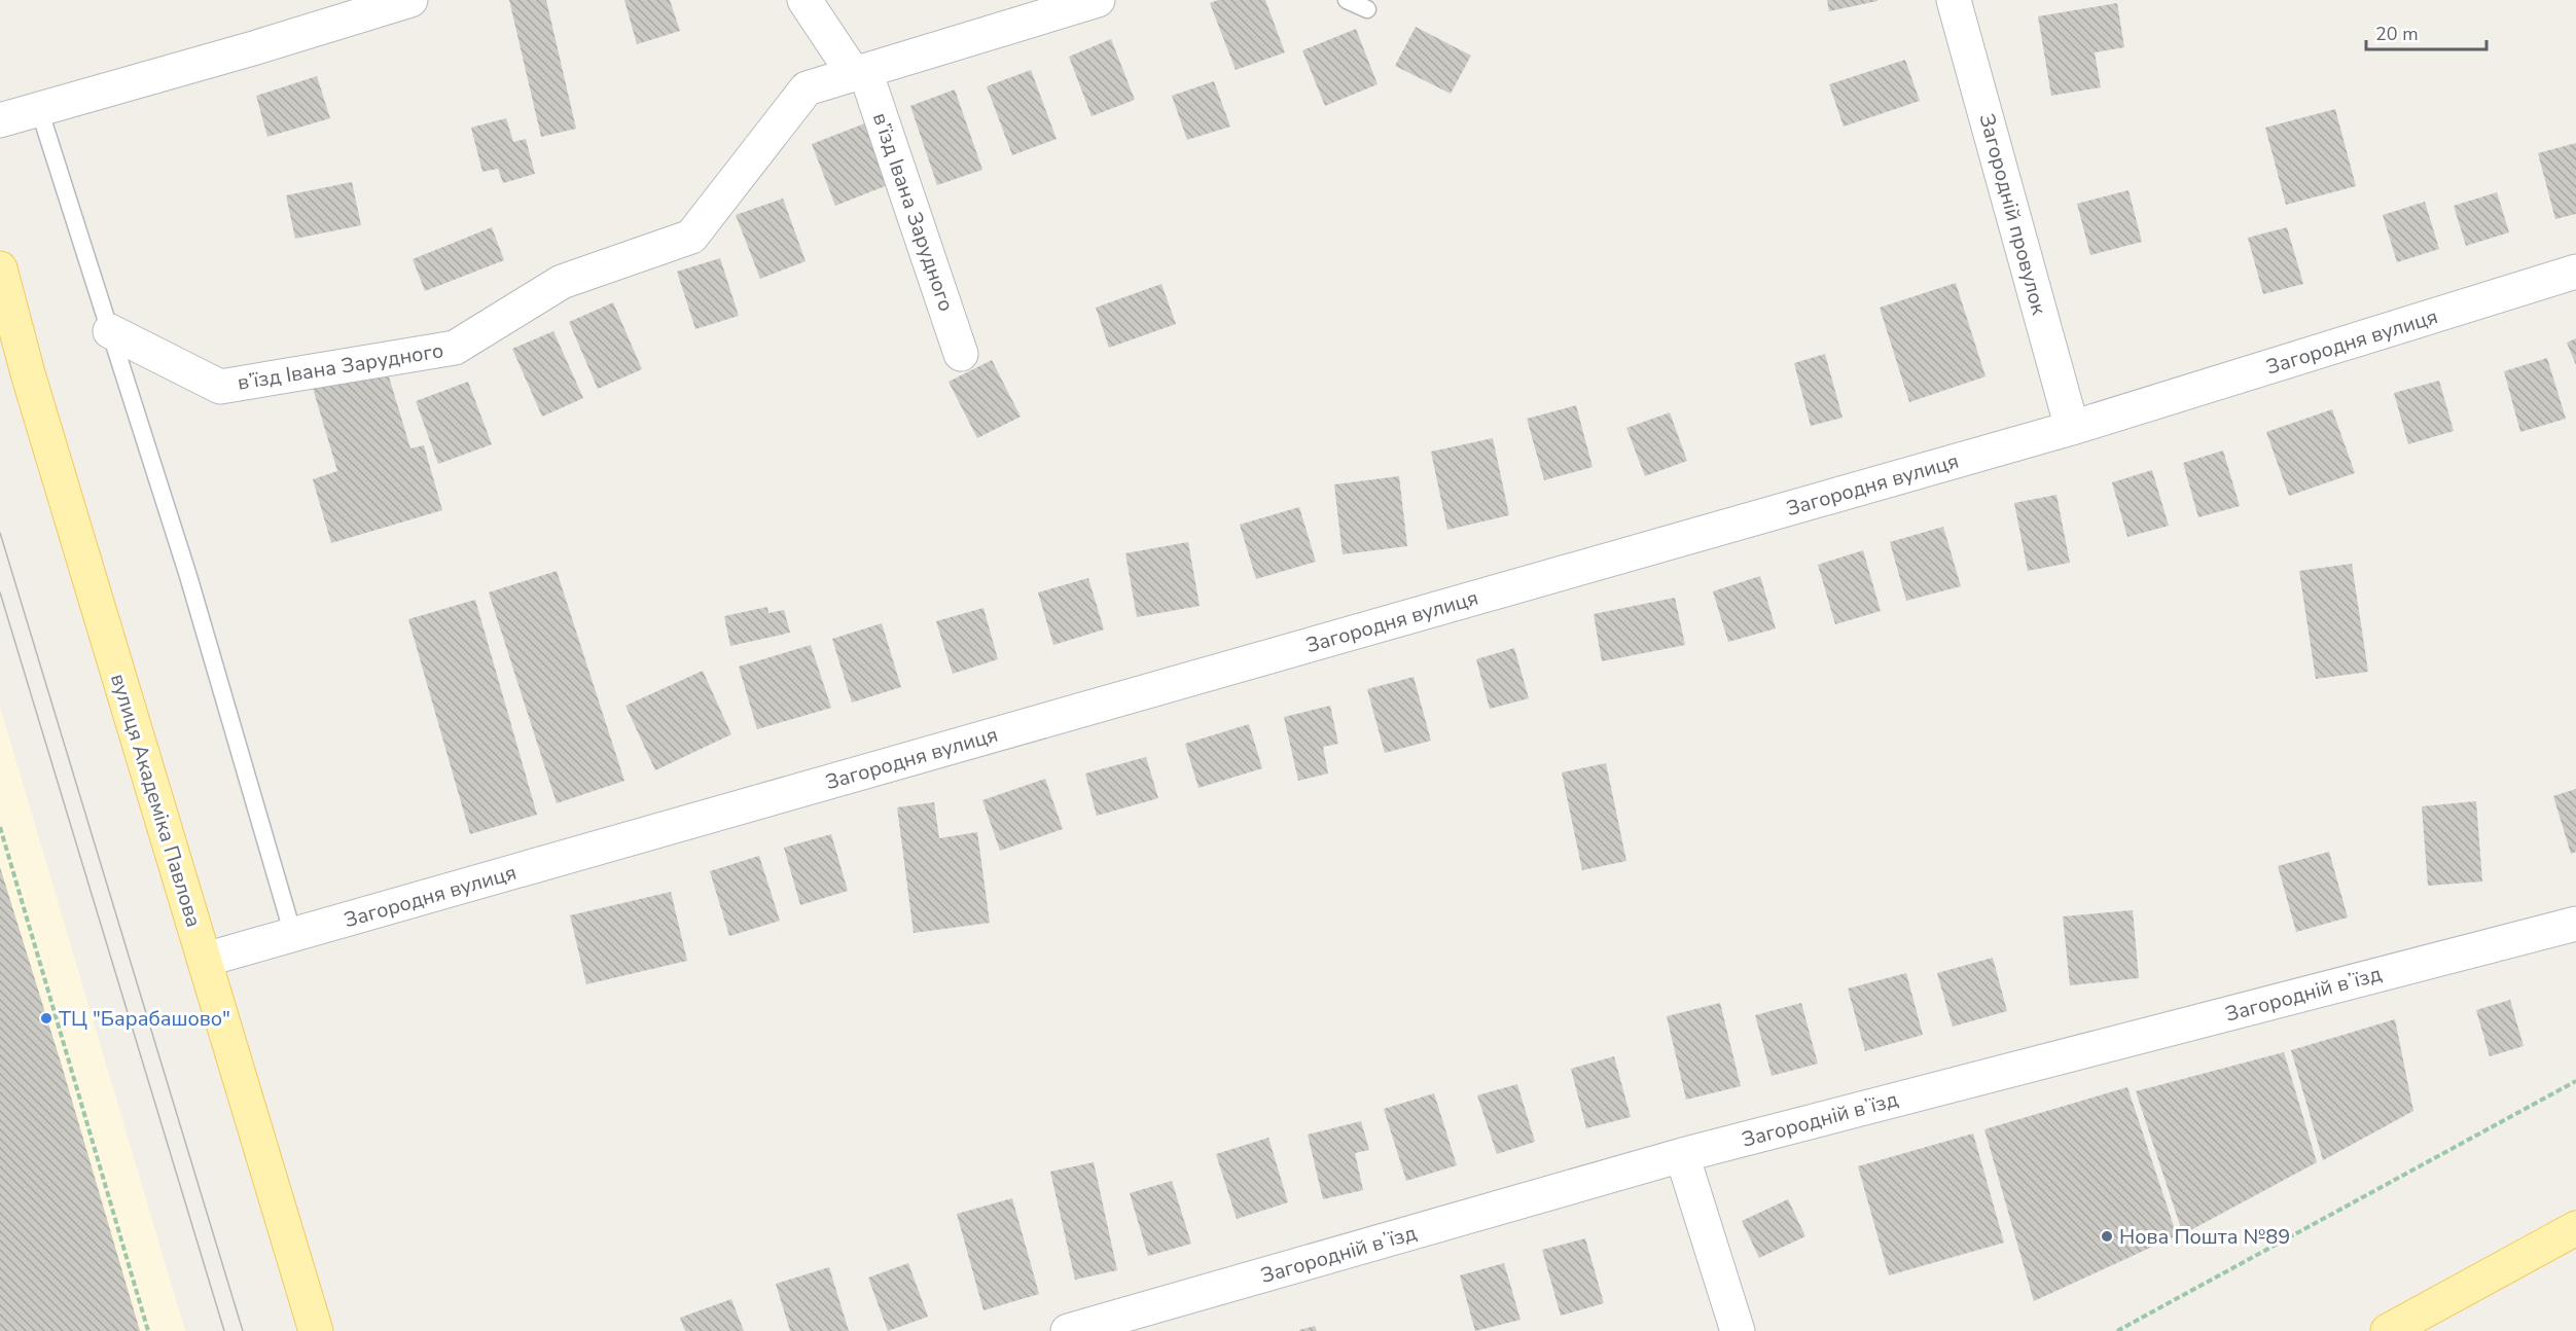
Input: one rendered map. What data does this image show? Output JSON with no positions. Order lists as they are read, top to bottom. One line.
{"streets":{"main road":["вулиця Академіка Павлова"],"street":["в’їзд Івана Зарудного","Загородній провулок","Загородня вулиця","Загородній вʼїзд"]},"crossings":[["Загородній провулок","Загородня вулиця"],["Загородня вулиця","вулиця Академіка Павлова"]],"places":["ТЦ \"Барабашово\"","Нова Пошта №89"],"scale_bar":"20 m"}
